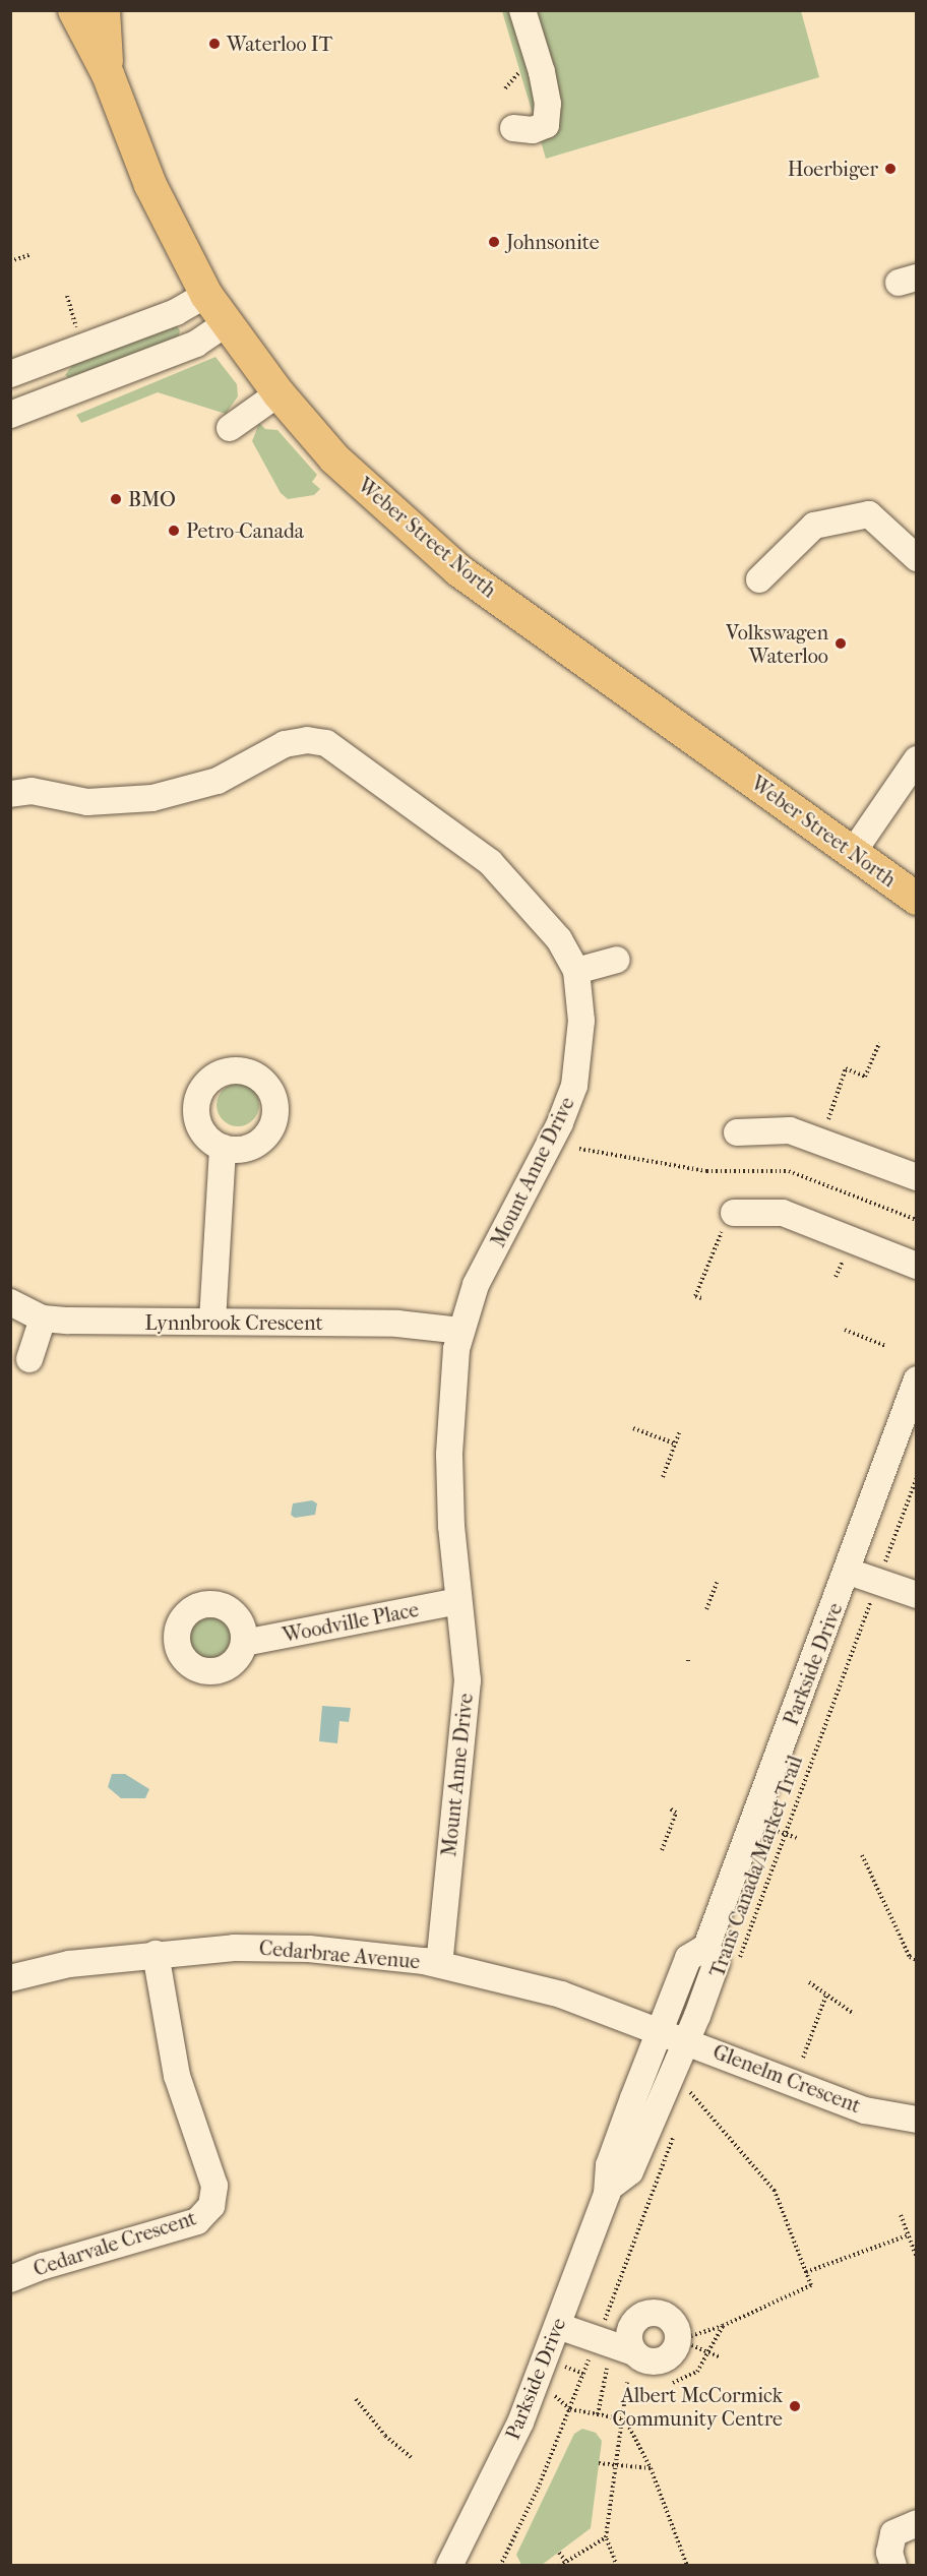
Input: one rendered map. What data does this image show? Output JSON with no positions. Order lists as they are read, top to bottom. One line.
{"streets":{"main road":["Weber Street North"],"street":["Mount Anne Drive","Lynnbrook Crescent","Woodville Place","Parkside Drive","Cedarbrae Avenue","Glenelm Crescent","Cedarvale Crescent"],"path":["Trans Canada/Market Trail"]},"crossings":[["Mount Anne Drive","Lynnbrook Crescent"],["Mount Anne Drive","Woodville Place"],["Mount Anne Drive","Cedarbrae Avenue"],["Parkside Drive","Cedarbrae Avenue"],["Parkside Drive","Glenelm Crescent"],["Cedarbrae Avenue","Glenelm Crescent"],["Cedarbrae Avenue","Cedarvale Crescent"]],"places":["Waterloo IT","Hoerbiger","Johnsonite","BMO","Petro-Canada","Volkswagen Waterloo","Albert McCormick Community Centre"]}
